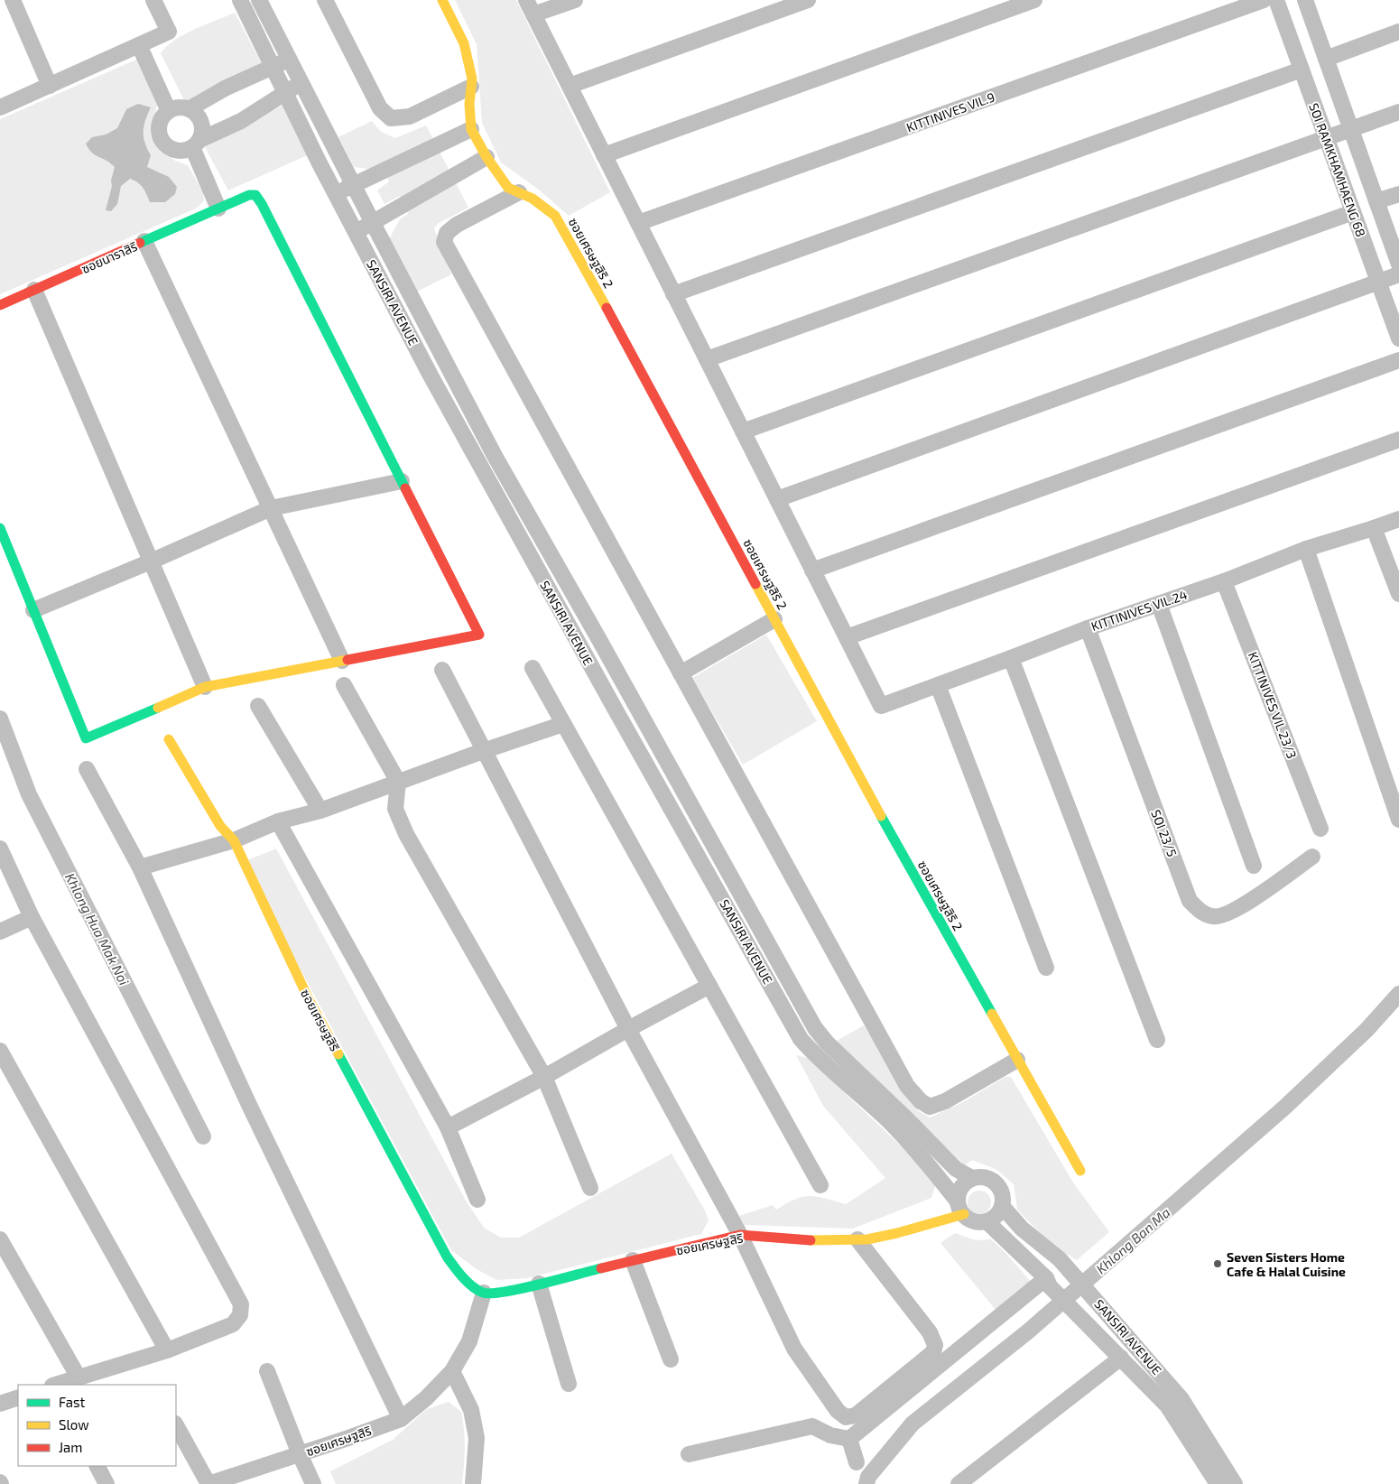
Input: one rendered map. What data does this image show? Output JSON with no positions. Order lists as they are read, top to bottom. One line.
{"streets":{"street":["KITTINIVES VIL.9","SOI RAMKHAMHAENG 68","ซอยเศรษฐสิริ 2","ซอยนาราสิริ","SANSIRI AVENUE","KITTINIVES VIL.24","KITTINIVES VIL 23/3","SOI 23/5","ซอยเศรษฐสิริ"]},"crossings":[["SANSIRI AVENUE","ซอยเศรษฐสิริ"],["KITTINIVES VIL.24","KITTINIVES VIL 23/3"],["KITTINIVES VIL.24","SOI 23/5"]],"water":["Khlong Hua Mak Noi","Khlong Ban Ma"],"places":["Seven Sisters Home Cafe & Halal Cuisine"],"legend":["Fast","Slow","Jam"]}
